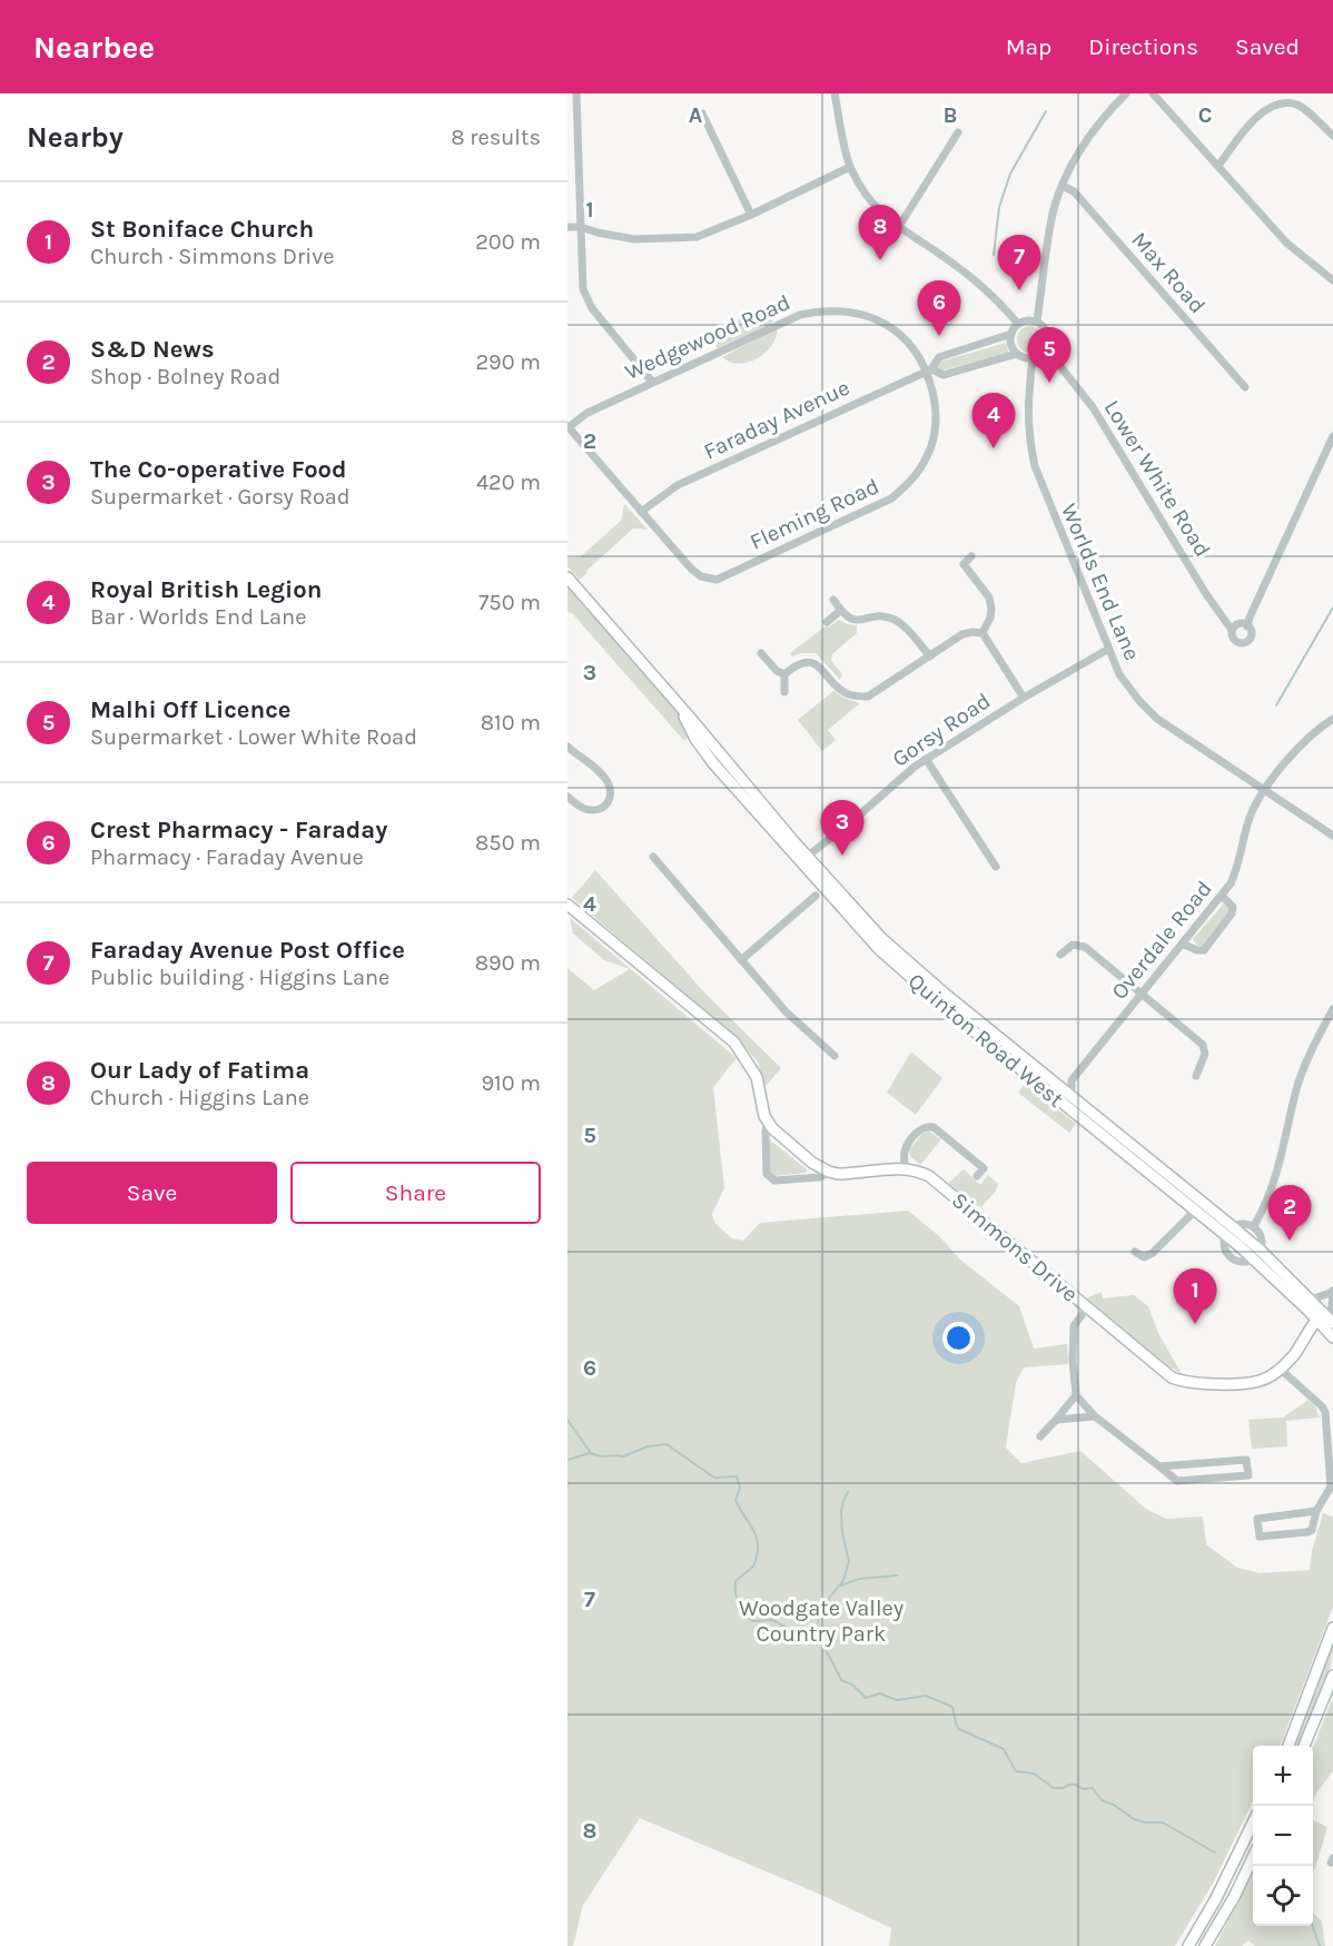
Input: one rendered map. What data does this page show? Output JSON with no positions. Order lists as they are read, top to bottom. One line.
{"streets":{"street":["Max Road","Wedgewood Road","Faraday Avenue","Lower White Road","Fleming Road","Worlds End Lane","Gorsy Road","Overdale Road","Quinton Road West","Simmons Drive"]},"crossings":[["Wedgewood Road","Faraday Avenue"],["Wedgewood Road","Fleming Road"],["Faraday Avenue","Lower White Road"],["Faraday Avenue","Fleming Road"],["Faraday Avenue","Worlds End Lane"],["Lower White Road","Worlds End Lane"],["Worlds End Lane","Gorsy Road"],["Worlds End Lane","Overdale Road"],["Gorsy Road","Quinton Road West"]],"parks":["Woodgate Valley Country Park"],"page":{"header":"Nearbee","nav":["Map","Directions","Saved"],"heading":["Nearby","8 results"],"list":[{"mark":"1","name":"St Boniface Church","note":"Church · Simmons Drive","value":"200 m"},{"mark":"2","name":"S&D News","note":"Shop · Bolney Road","value":"290 m"},{"mark":"3","name":"The Co-operative Food","note":"Supermarket · Gorsy Road","value":"420 m"},{"mark":"4","name":"Royal British Legion","note":"Bar · Worlds End Lane","value":"750 m"},{"mark":"5","name":"Malhi Off Licence","note":"Supermarket · Lower White Road","value":"810 m"},{"mark":"6","name":"Crest Pharmacy - Faraday","note":"Pharmacy · Faraday Avenue","value":"850 m"},{"mark":"7","name":"Faraday Avenue Post Office","note":"Public building · Higgins Lane","value":"890 m"},{"mark":"8","name":"Our Lady of Fatima","note":"Church · Higgins Lane","value":"910 m"}],"pins":["8","7","6","5","4","3","2","1"],"buttons":["Save","Share"],"map_buttons":["+","−"]},"grid":{"columns":["A","B","C"],"rows":["1","2","3","4","5","6","7","8"]}}
